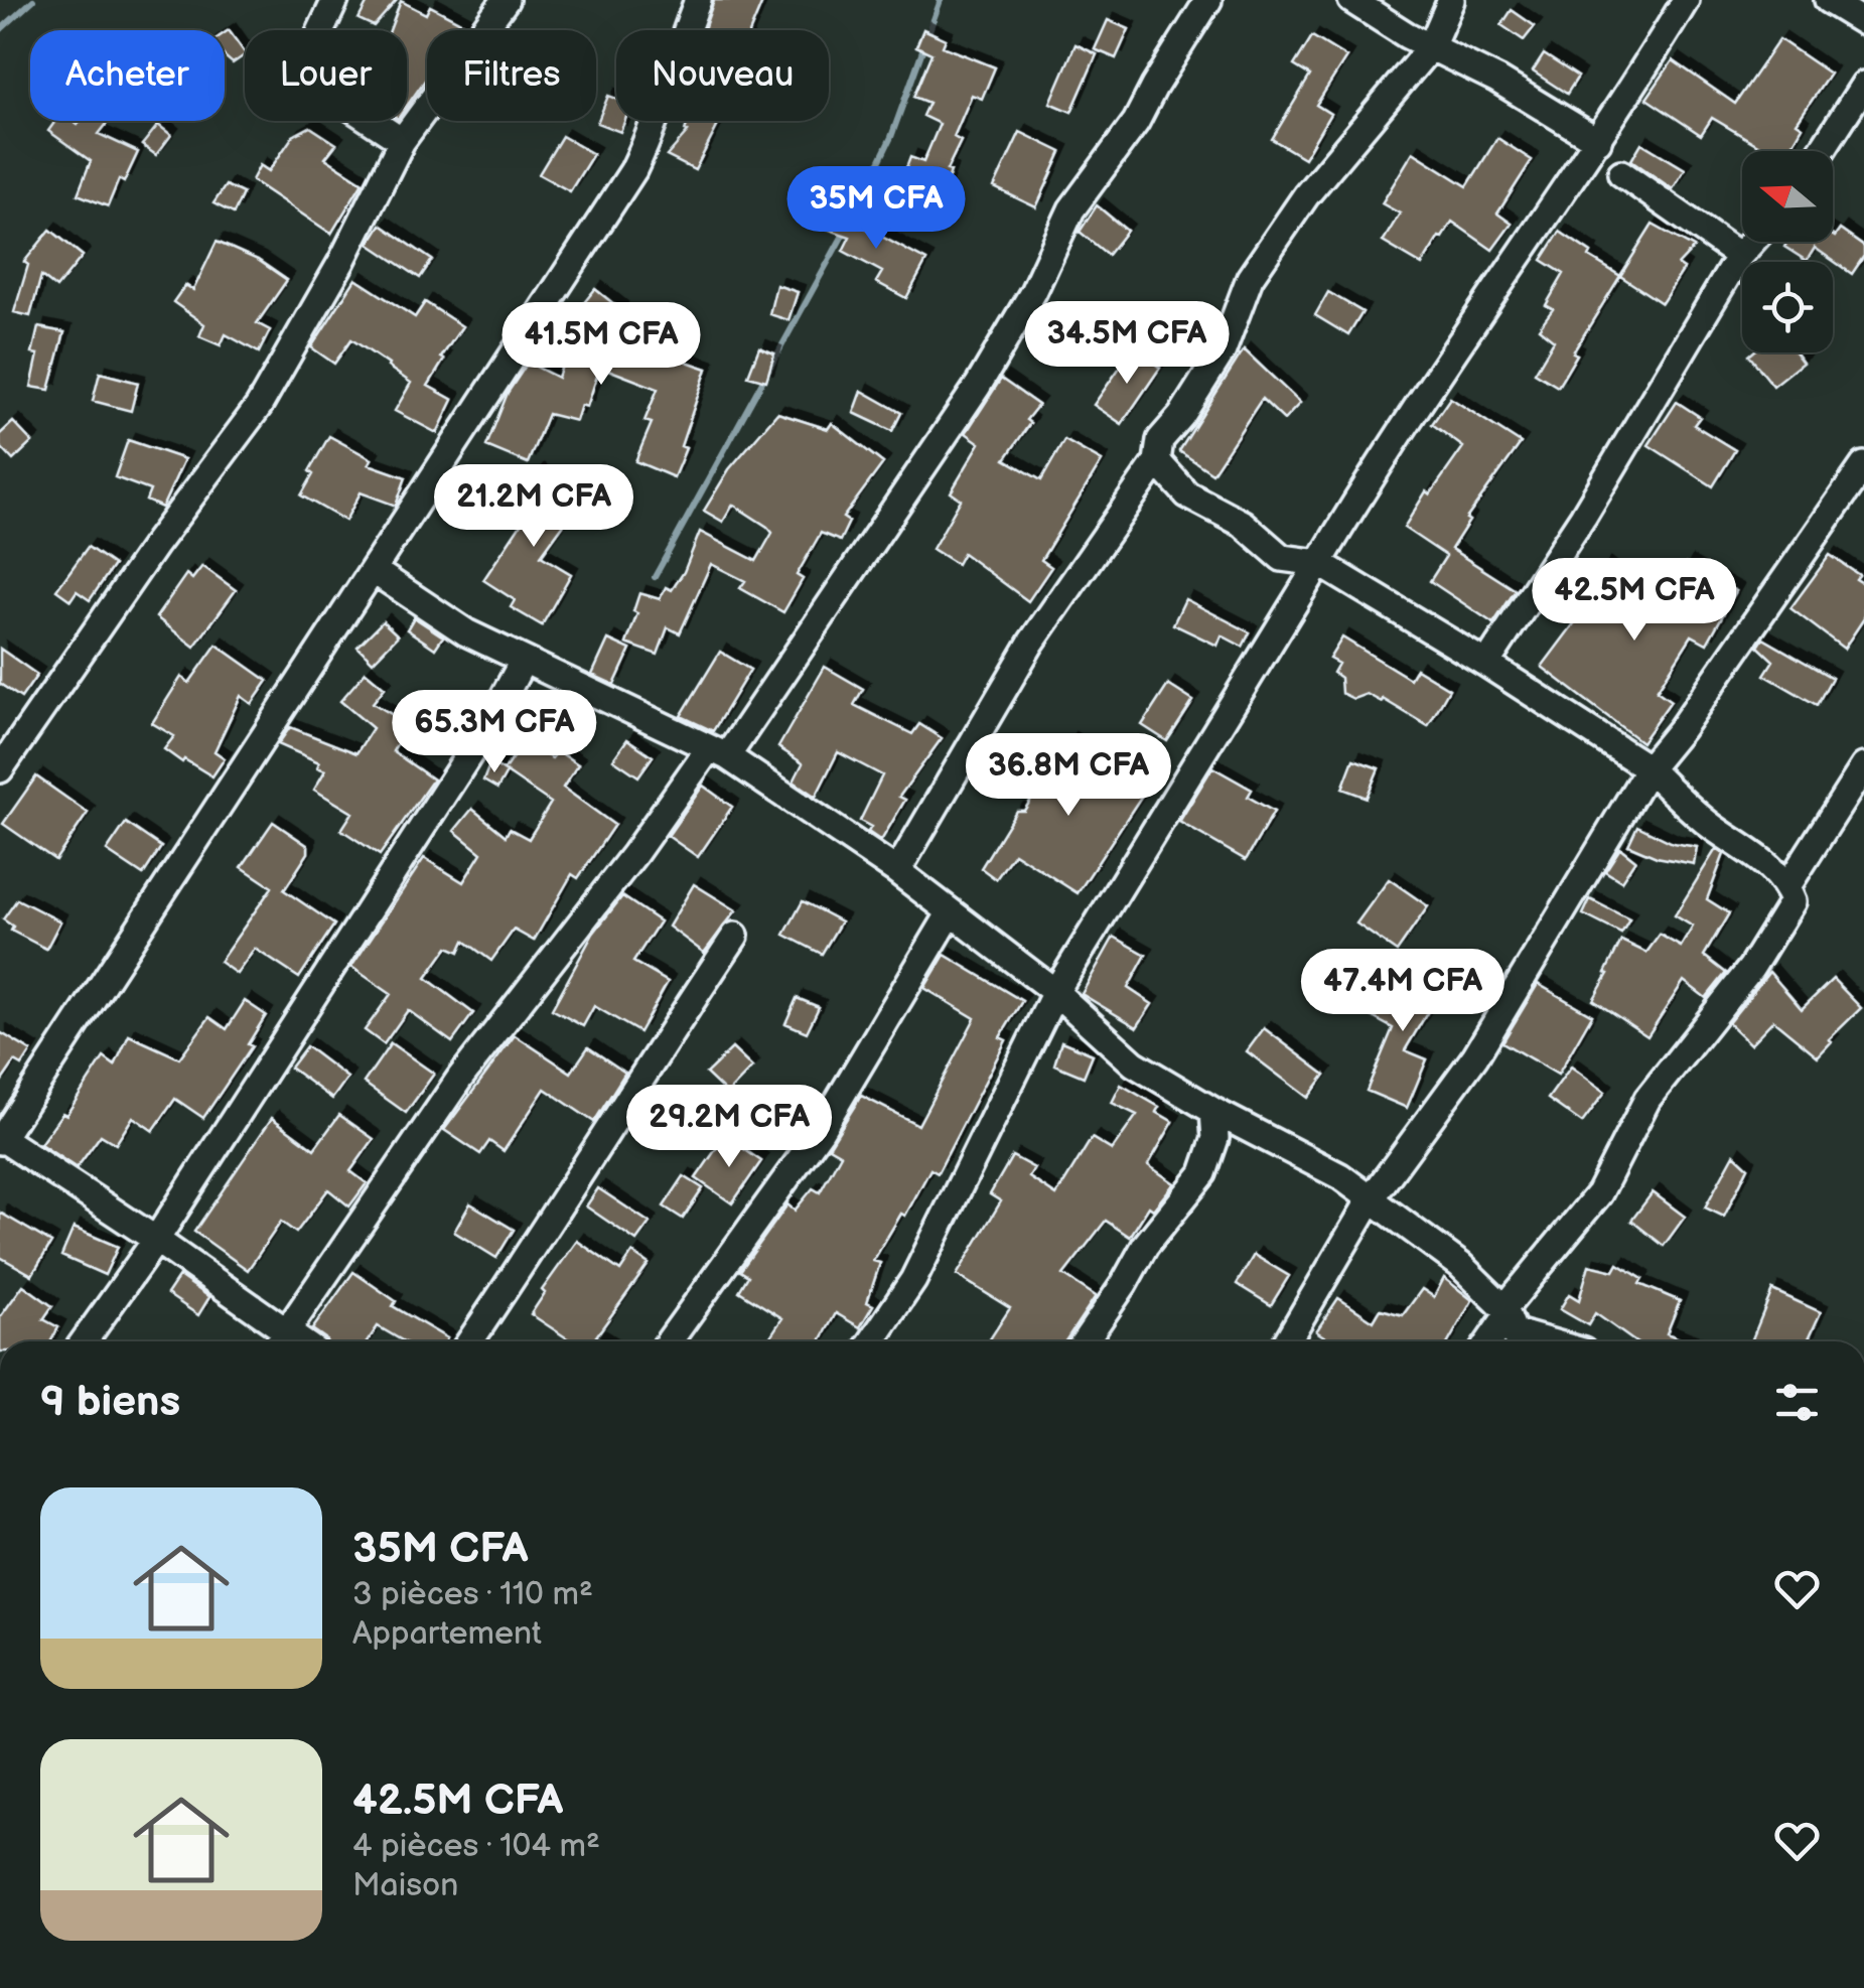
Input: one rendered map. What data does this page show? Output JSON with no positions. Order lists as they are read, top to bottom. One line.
{"north":"left","page":{"chip":["Acheter","Louer","Filtres","Nouveau"],"price":["35M CFA","34.5M CFA","41.5M CFA","21.2M CFA","42.5M CFA","65.3M CFA","36.8M CFA","47.4M CFA","29.2M CFA"],"heading":"9 biens","list":[{"name":"35M CFA","note":"3 pièces · 110 m² · Appartement"},{"name":"42.5M CFA","note":"4 pièces · 104 m² · Maison"}]}}
